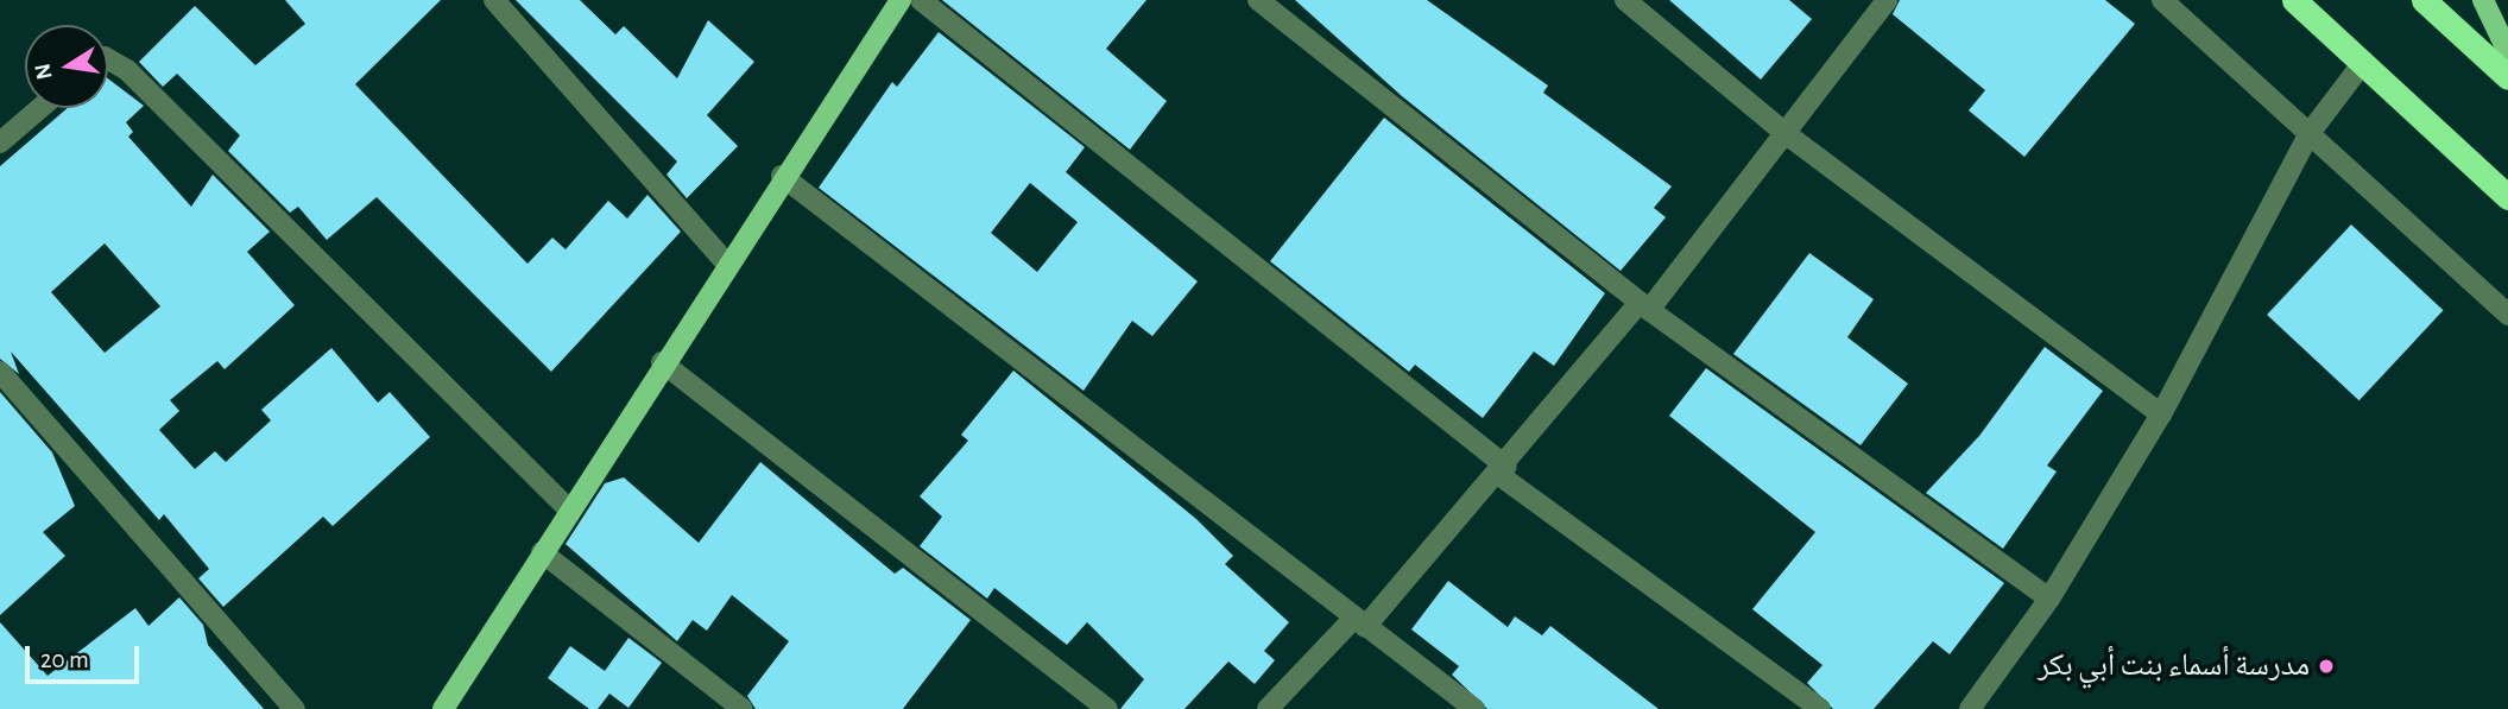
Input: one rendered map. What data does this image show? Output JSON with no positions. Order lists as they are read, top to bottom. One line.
{"places":["مدرسة أسماء بنت أبي بكر"],"scale_bar":"20 m","north":"left"}
